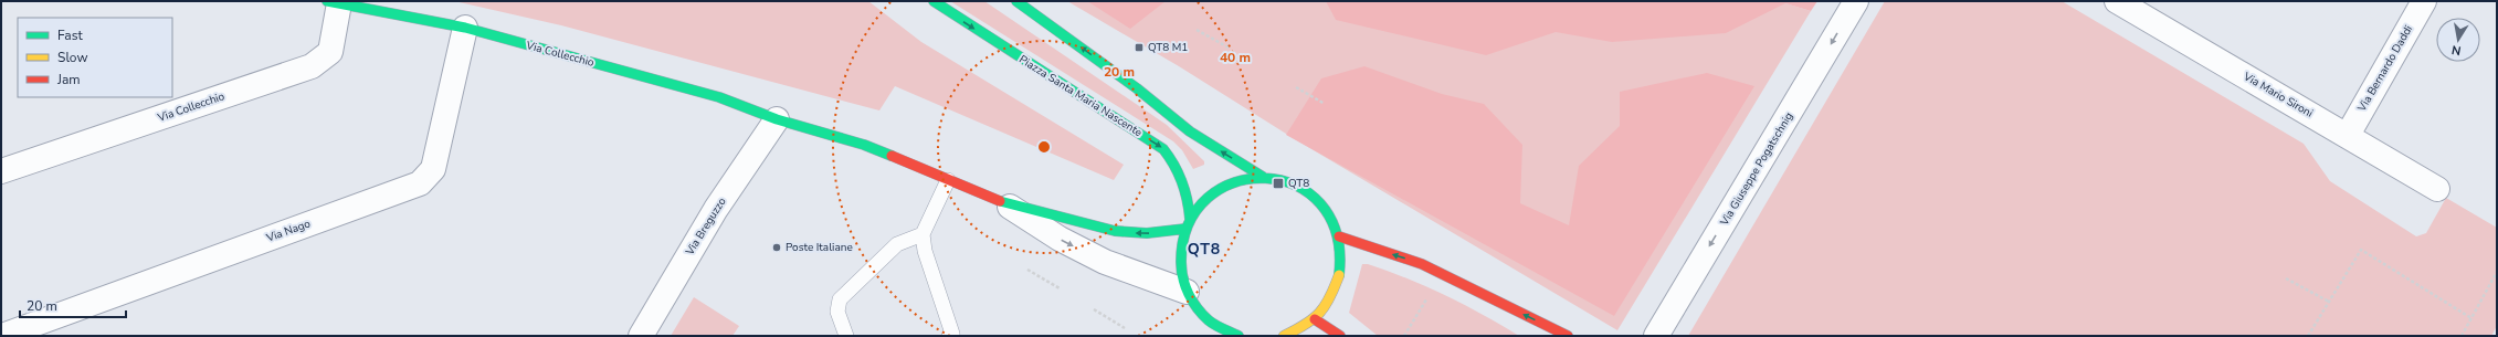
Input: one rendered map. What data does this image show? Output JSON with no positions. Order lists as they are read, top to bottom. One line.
{"streets":{"street":["Via Collecchio","Via Bernardo Daddi","Via Mario Sironi","Piazza Santa Maria Nascente","Via Giuseppe Pogatschnig","Via Breguzzo","Via Nago"]},"crossings":[["Via Collecchio","Via Breguzzo"],["Via Collecchio","Via Nago"],["Via Bernardo Daddi","Via Mario Sironi"]],"one_way":["Via Giuseppe Pogatschnig"],"districts":["QT8"],"places":{"transit":["QT8 M1","QT8"],"other":["Poste Italiane"]},"legend":["Fast","Slow","Jam"],"scale_bar":"20 m","north":"bottom","rings":["40 m","20 m"]}
